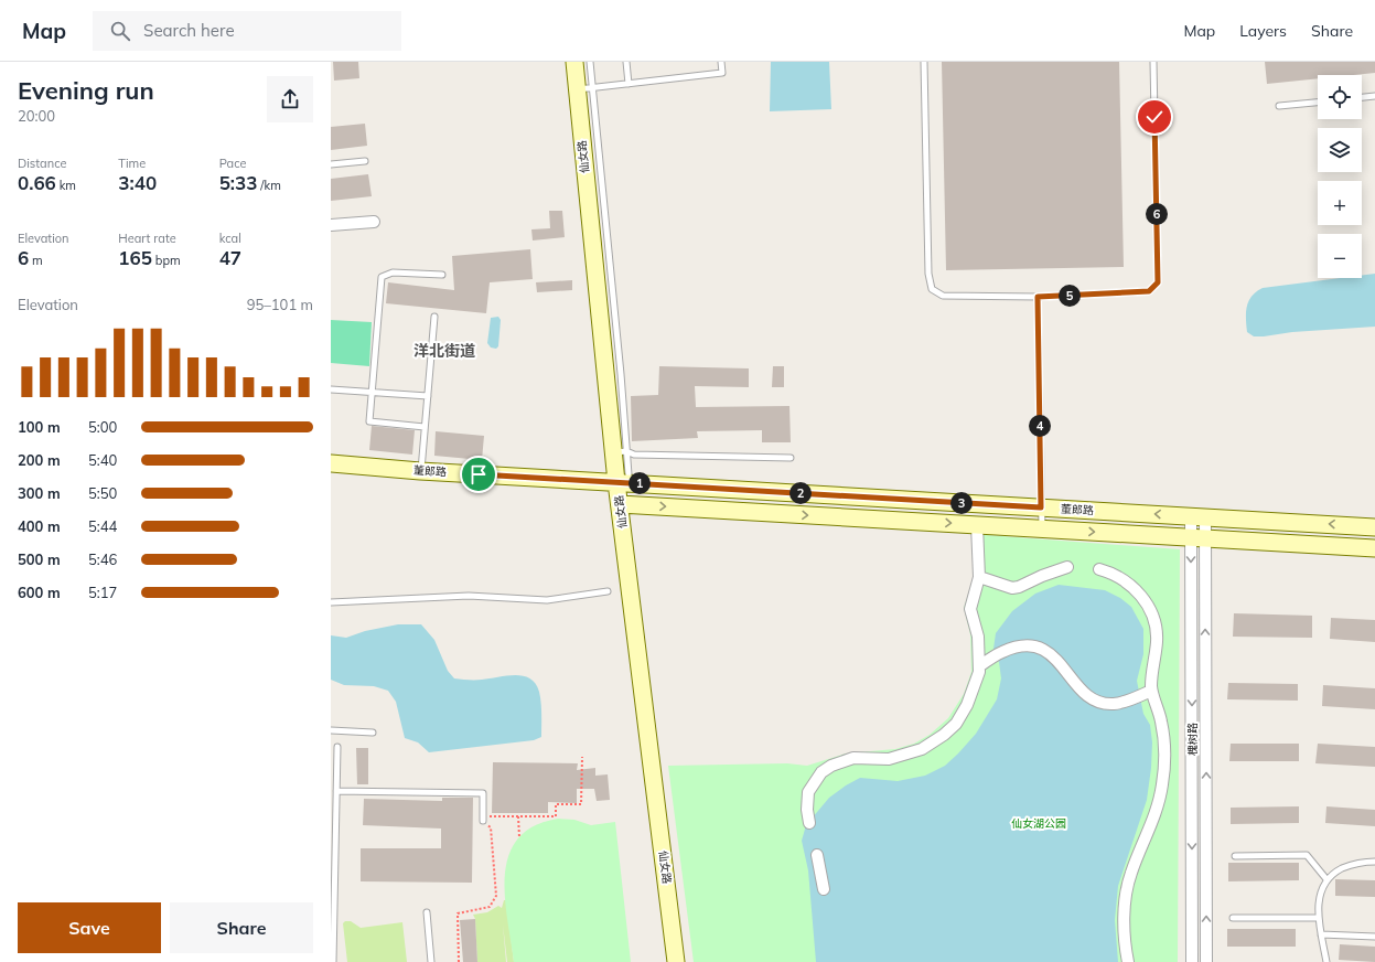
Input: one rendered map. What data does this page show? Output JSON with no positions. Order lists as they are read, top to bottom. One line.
{"streets":{"street":["仙女路","董郎路","槐树路"]},"crossings":[["仙女路","董郎路"],["董郎路","槐树路"]],"districts":["洋北街道"],"parks":["仙女湖公园"],"page":{"header":"Map","search":"Search here","nav":["Map","Layers","Share"],"heading":["Evening run","20:00"],"map_buttons":["+","−"],"stats":[["Distance","0.66 km"],["Time","3:40"],["Pace","5:33 /km"],["Elevation","6 m"],["Heart rate","165 bpm"],["kcal","47"]],"pins":["6","5","4","1","2","3"],"chart":["Elevation","95–101 m"],"list":[{"name":"100 m","note":"5:00"},{"name":"200 m","note":"5:40"},{"name":"300 m","note":"5:50"},{"name":"400 m","note":"5:44"},{"name":"500 m","note":"5:46"},{"name":"600 m","note":"5:17"}],"buttons":["Save","Share"]}}
